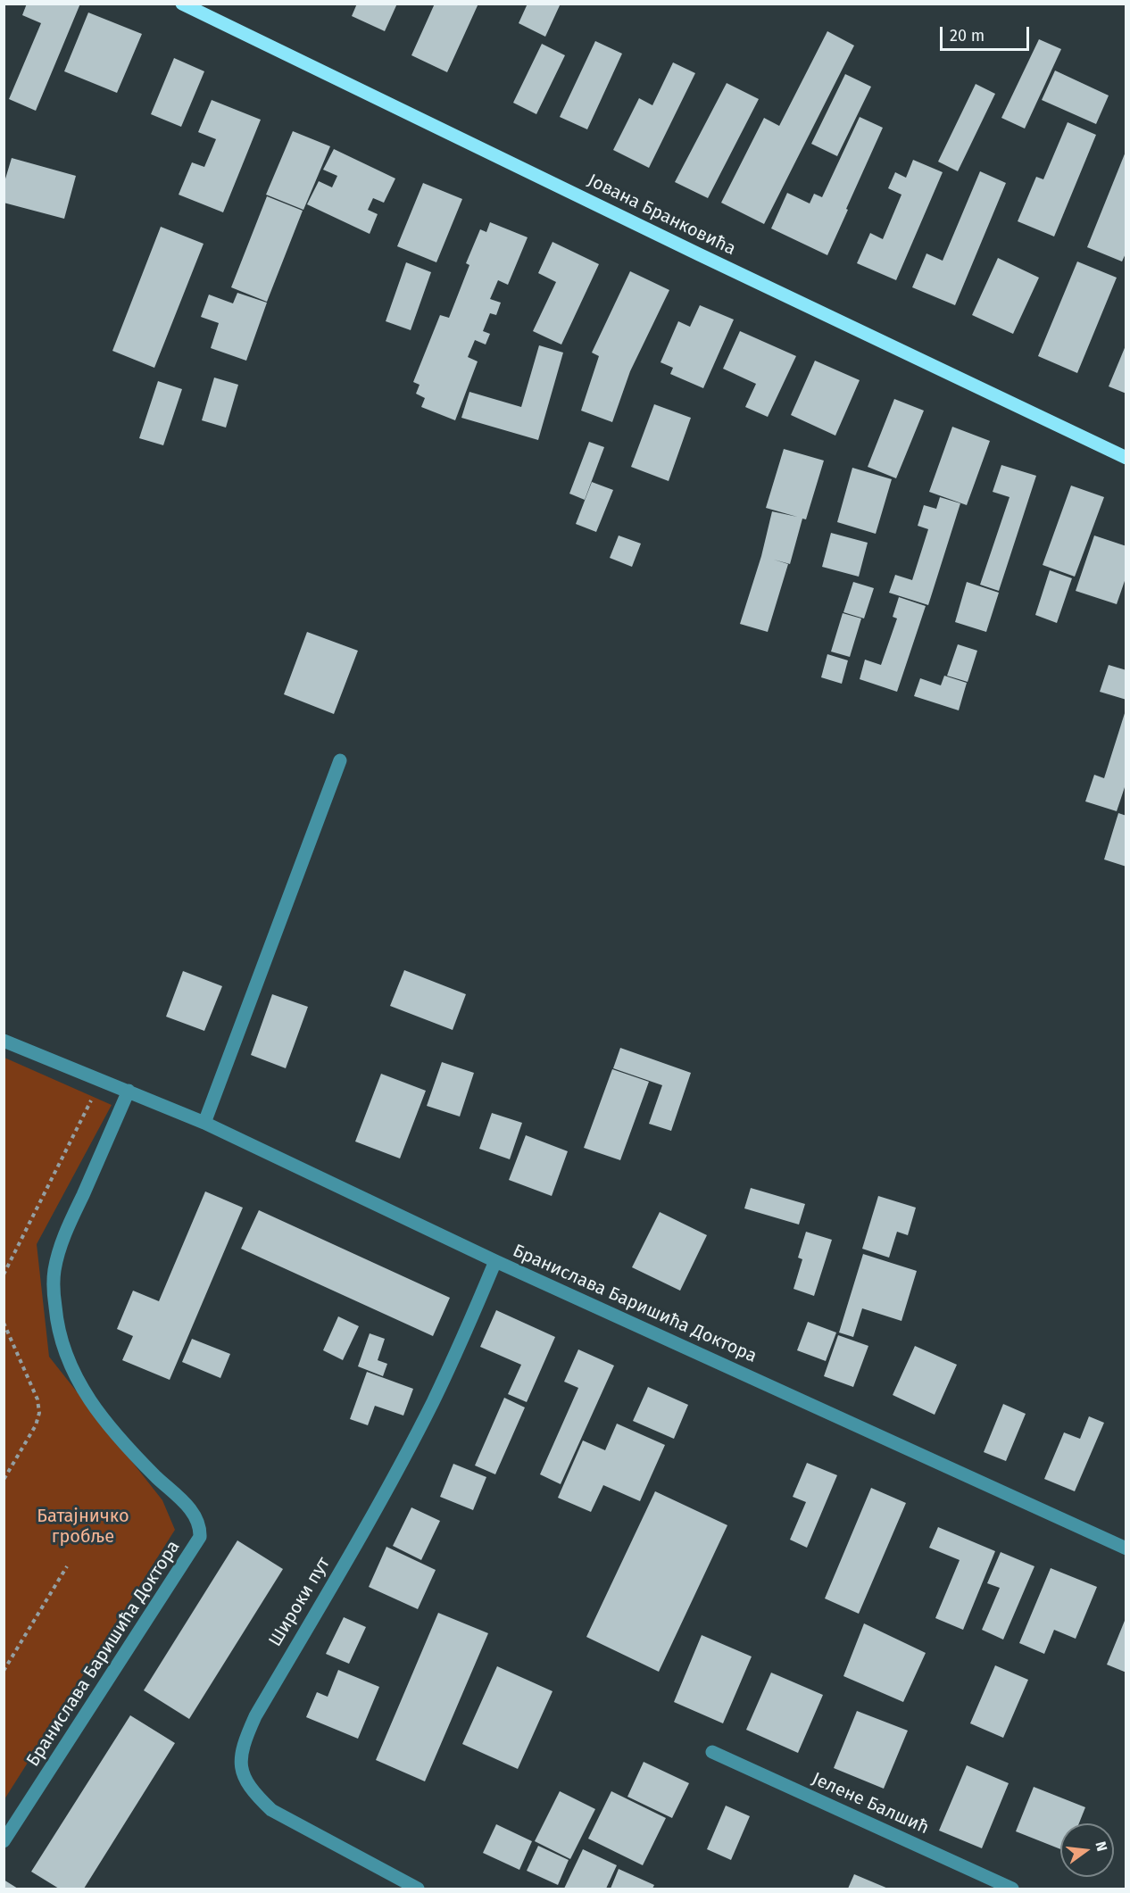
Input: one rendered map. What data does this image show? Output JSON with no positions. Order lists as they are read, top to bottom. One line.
{"streets":{"main road":["Јована Бранковића"],"street":["Бранислава Баришића Доктора","Широки пут","Јелене Балшић"]},"crossings":[["Бранислава Баришића Доктора","Широки пут"]],"parks":["Батајничко гробље"],"scale_bar":"20 m","north":"right"}
